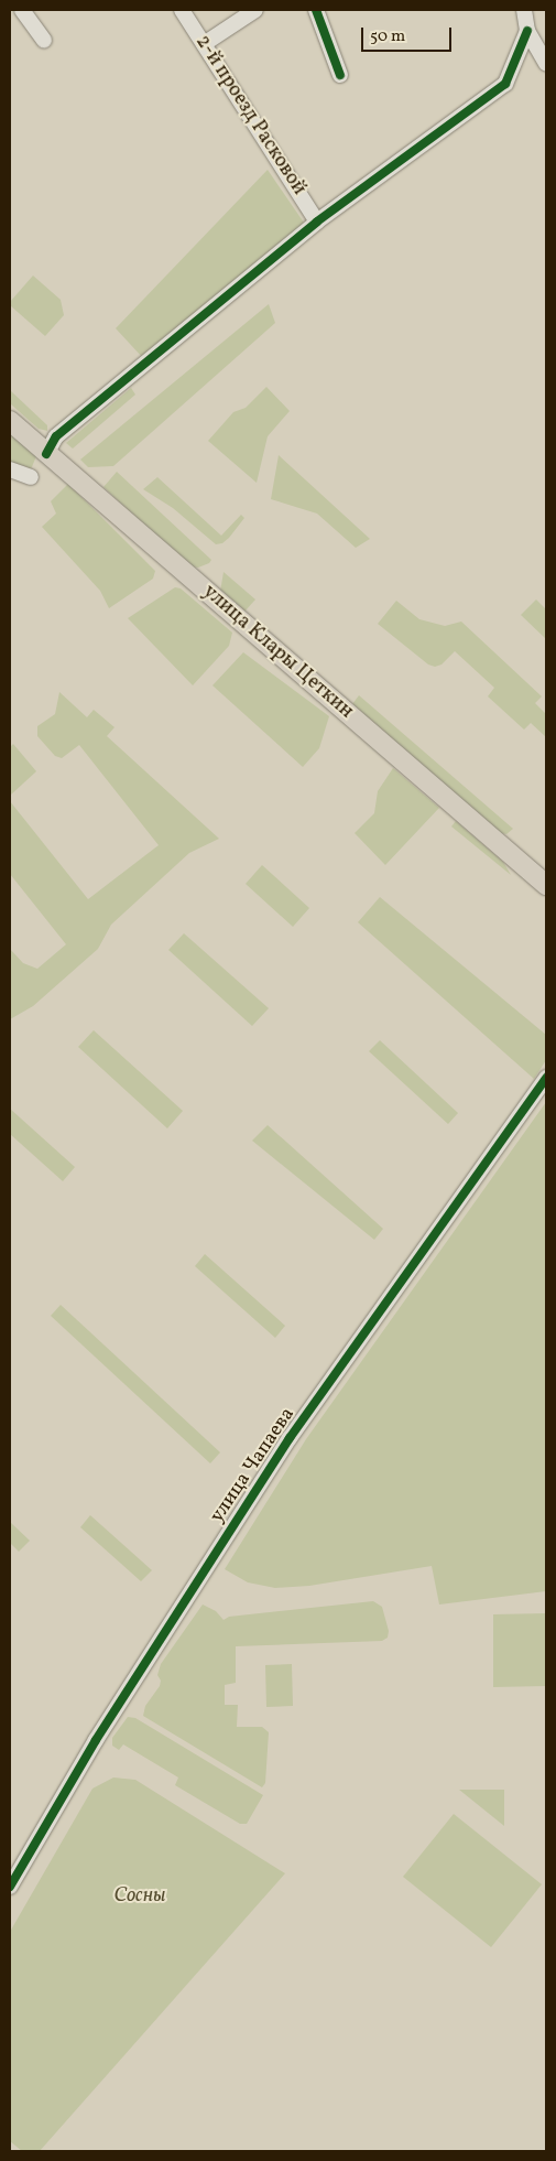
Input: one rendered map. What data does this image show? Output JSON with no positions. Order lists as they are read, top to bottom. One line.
{"streets":{"main road":["улица Клары Цеткин"],"street":["2-й проезд Расковой","улица Чапаева"]},"parks":["Сосны"],"scale_bar":"50 m"}
